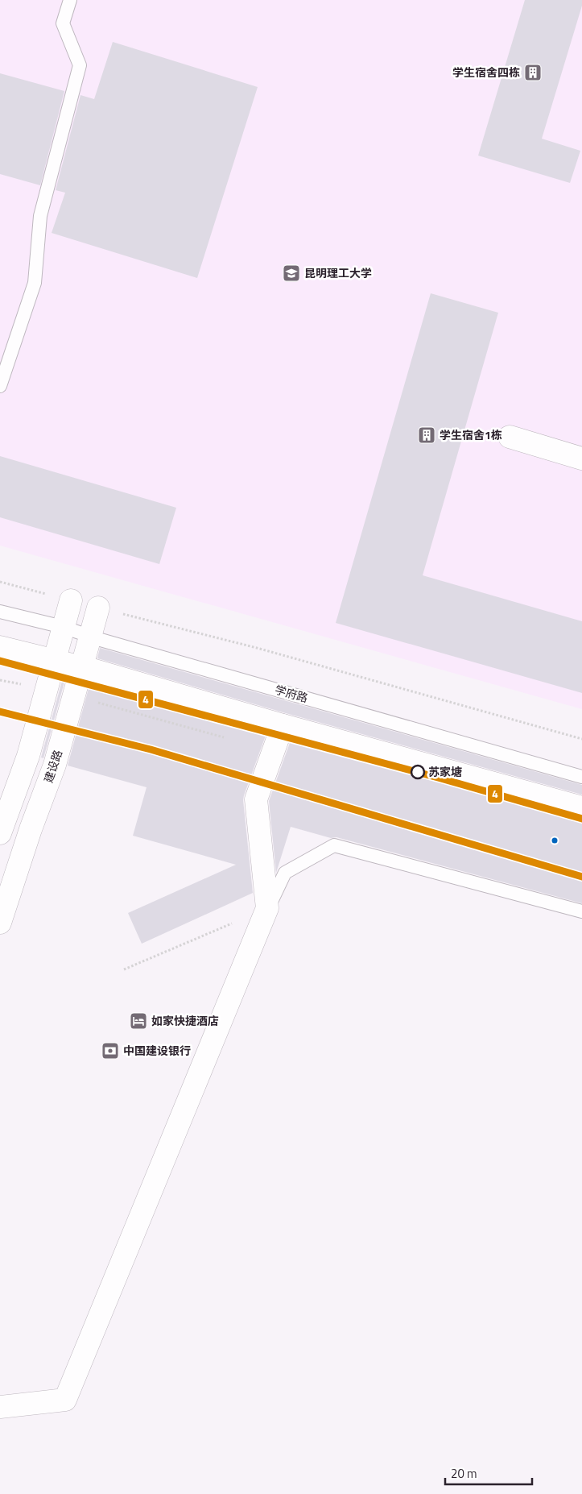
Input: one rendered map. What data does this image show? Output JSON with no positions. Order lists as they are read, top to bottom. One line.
{"streets":{"street":["建设路"],"lane":["学府路"]},"crossings":[["学府路","建设路"]],"places":{"building":["学生宿舍四栋","学生宿舍1栋"],"school or university":["昆明理工大学"],"other":["苏家塘"],"hotel":["如家快捷酒店"],"bank":["中国建设银行"]},"lines":["transit line 4"],"scale_bar":"20 m"}
